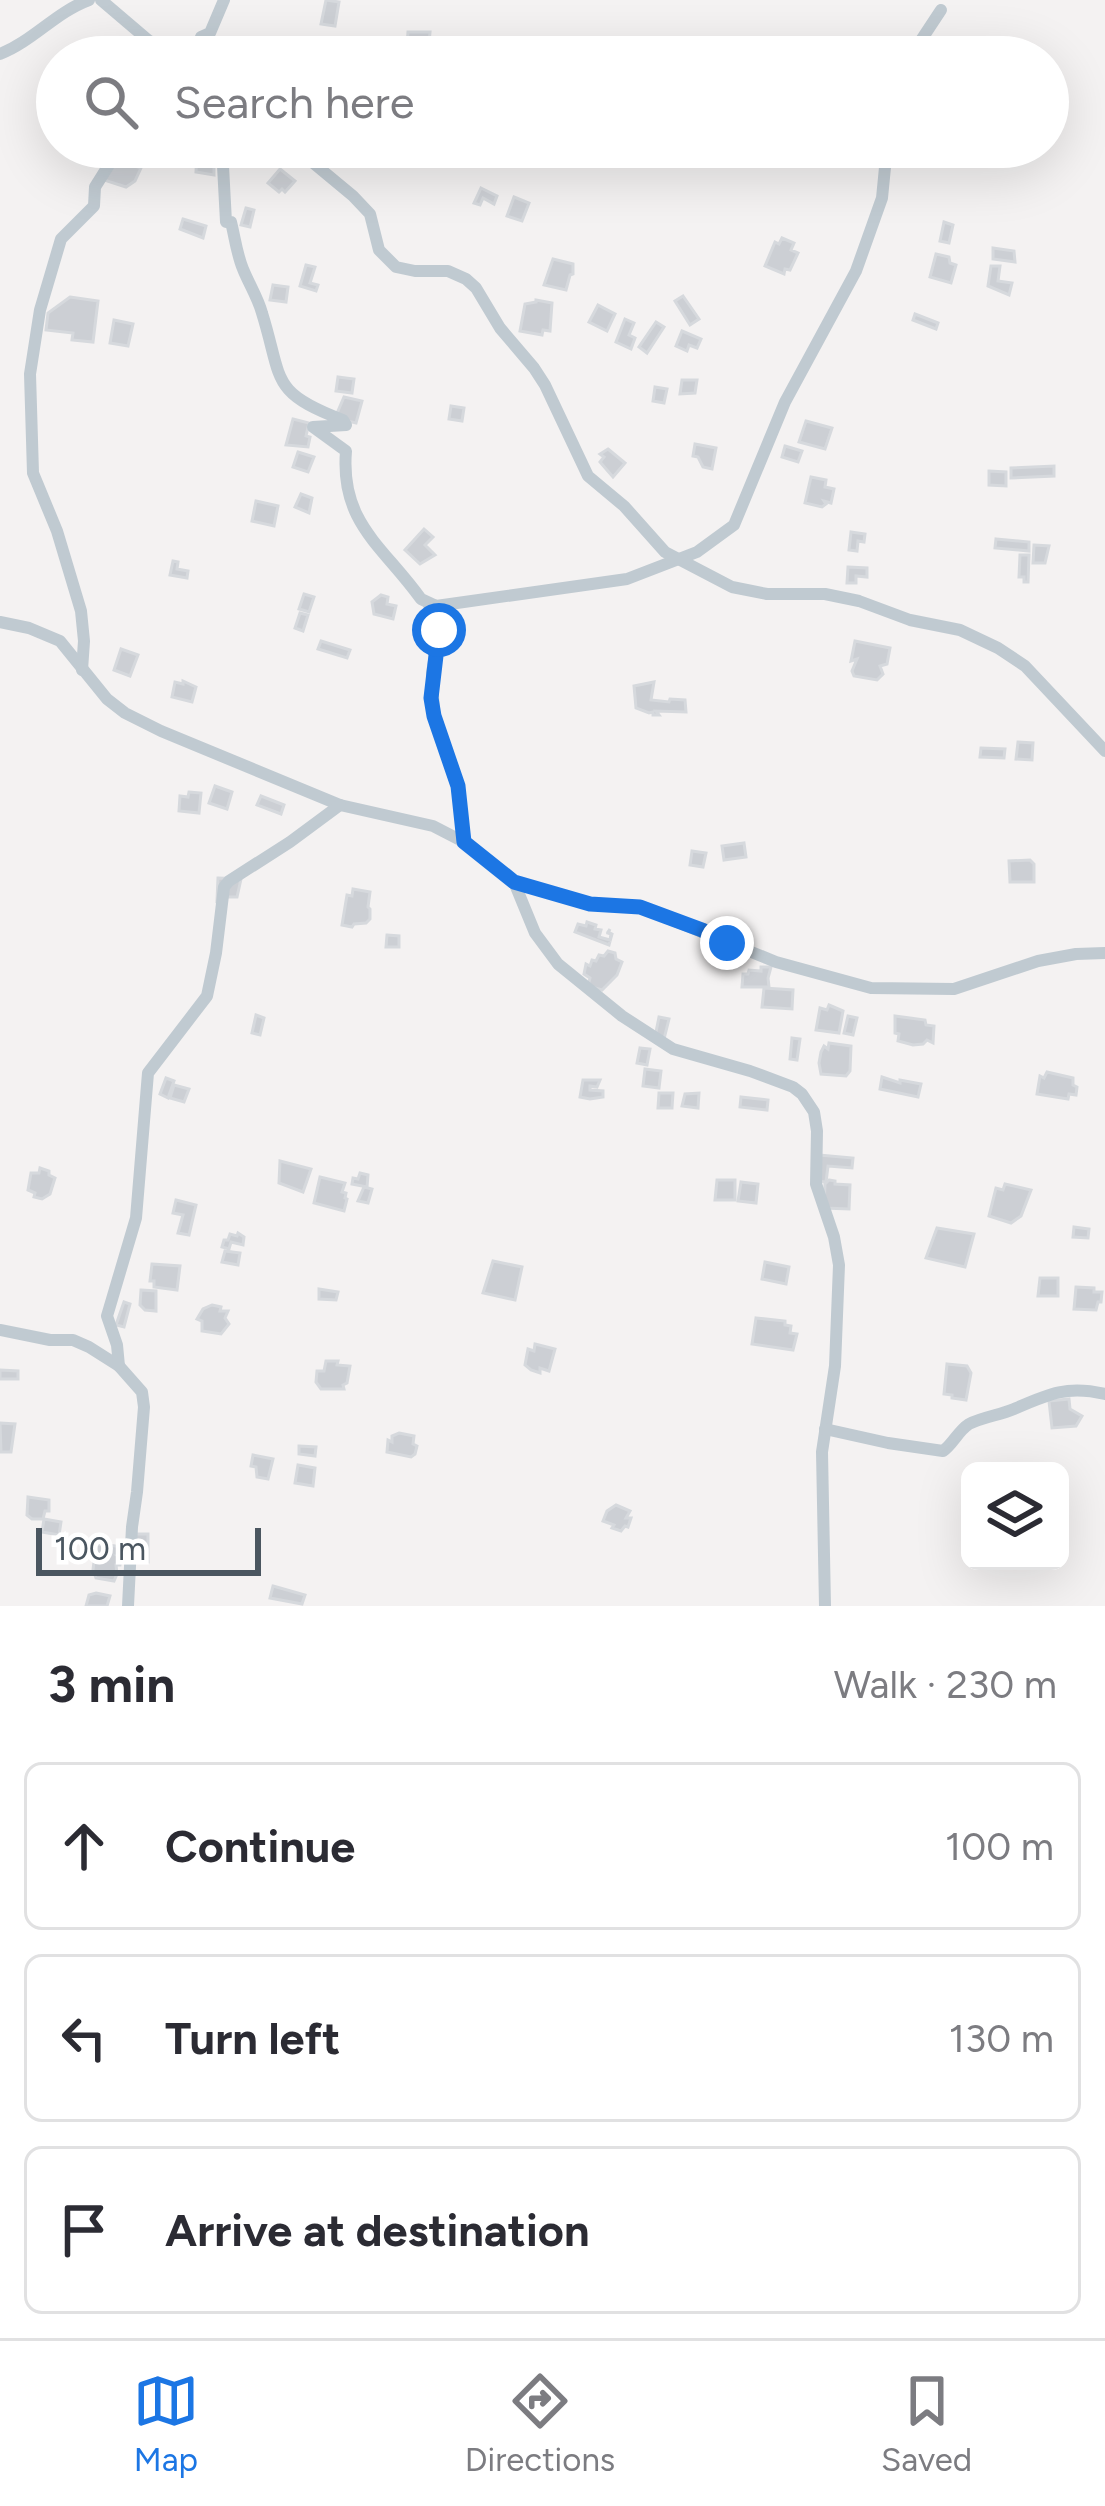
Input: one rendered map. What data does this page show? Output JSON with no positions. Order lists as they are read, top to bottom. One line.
{"scale_bar":"100 m","page":{"search":"Search here","scale":"100 m","heading":["3 min","Walk · 230 m"],"list":[["Continue","100 m"],["Turn left","130 m"],"Arrive at destination"],"nav":["Map","Directions","Saved"]}}
